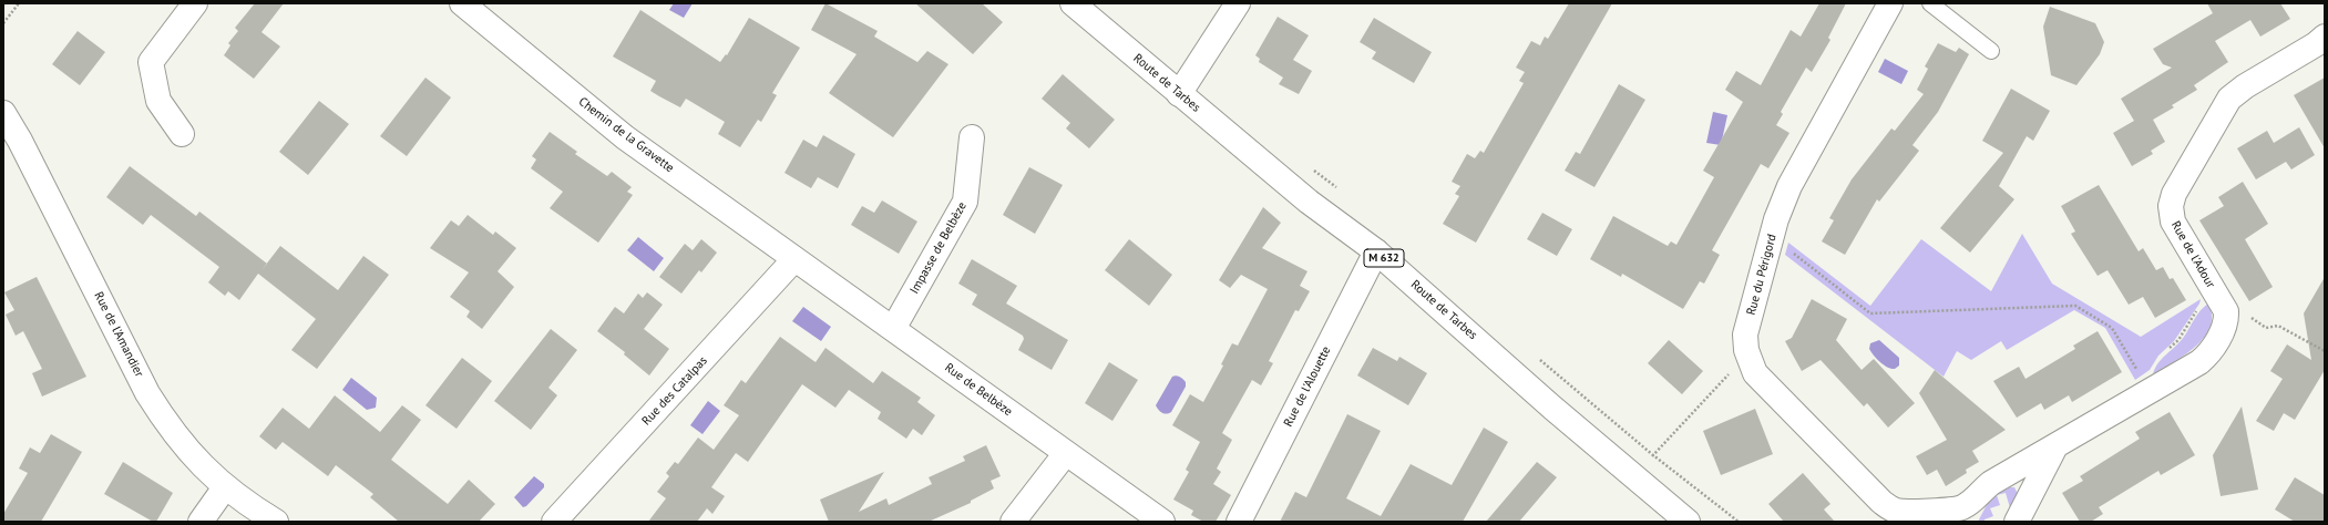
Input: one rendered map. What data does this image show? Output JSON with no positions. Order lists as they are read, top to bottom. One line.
{"streets":{"street":["Route de Tarbes","Chemin de la Gravette","Impasse de Belbèze","Rue de l'Adour","M 632","Rue du Périgord","Rue de l'Amandier","Rue de l'Alouette","Rue de Belbèze","Rue des Catalpas"]},"crossings":[["Route de Tarbes","Rue de l'Alouette"],["Chemin de la Gravette","Rue de Belbèze"],["Chemin de la Gravette","Rue des Catalpas"],["Impasse de Belbèze","Rue de Belbèze"],["Rue de Belbèze","Rue des Catalpas"]]}
